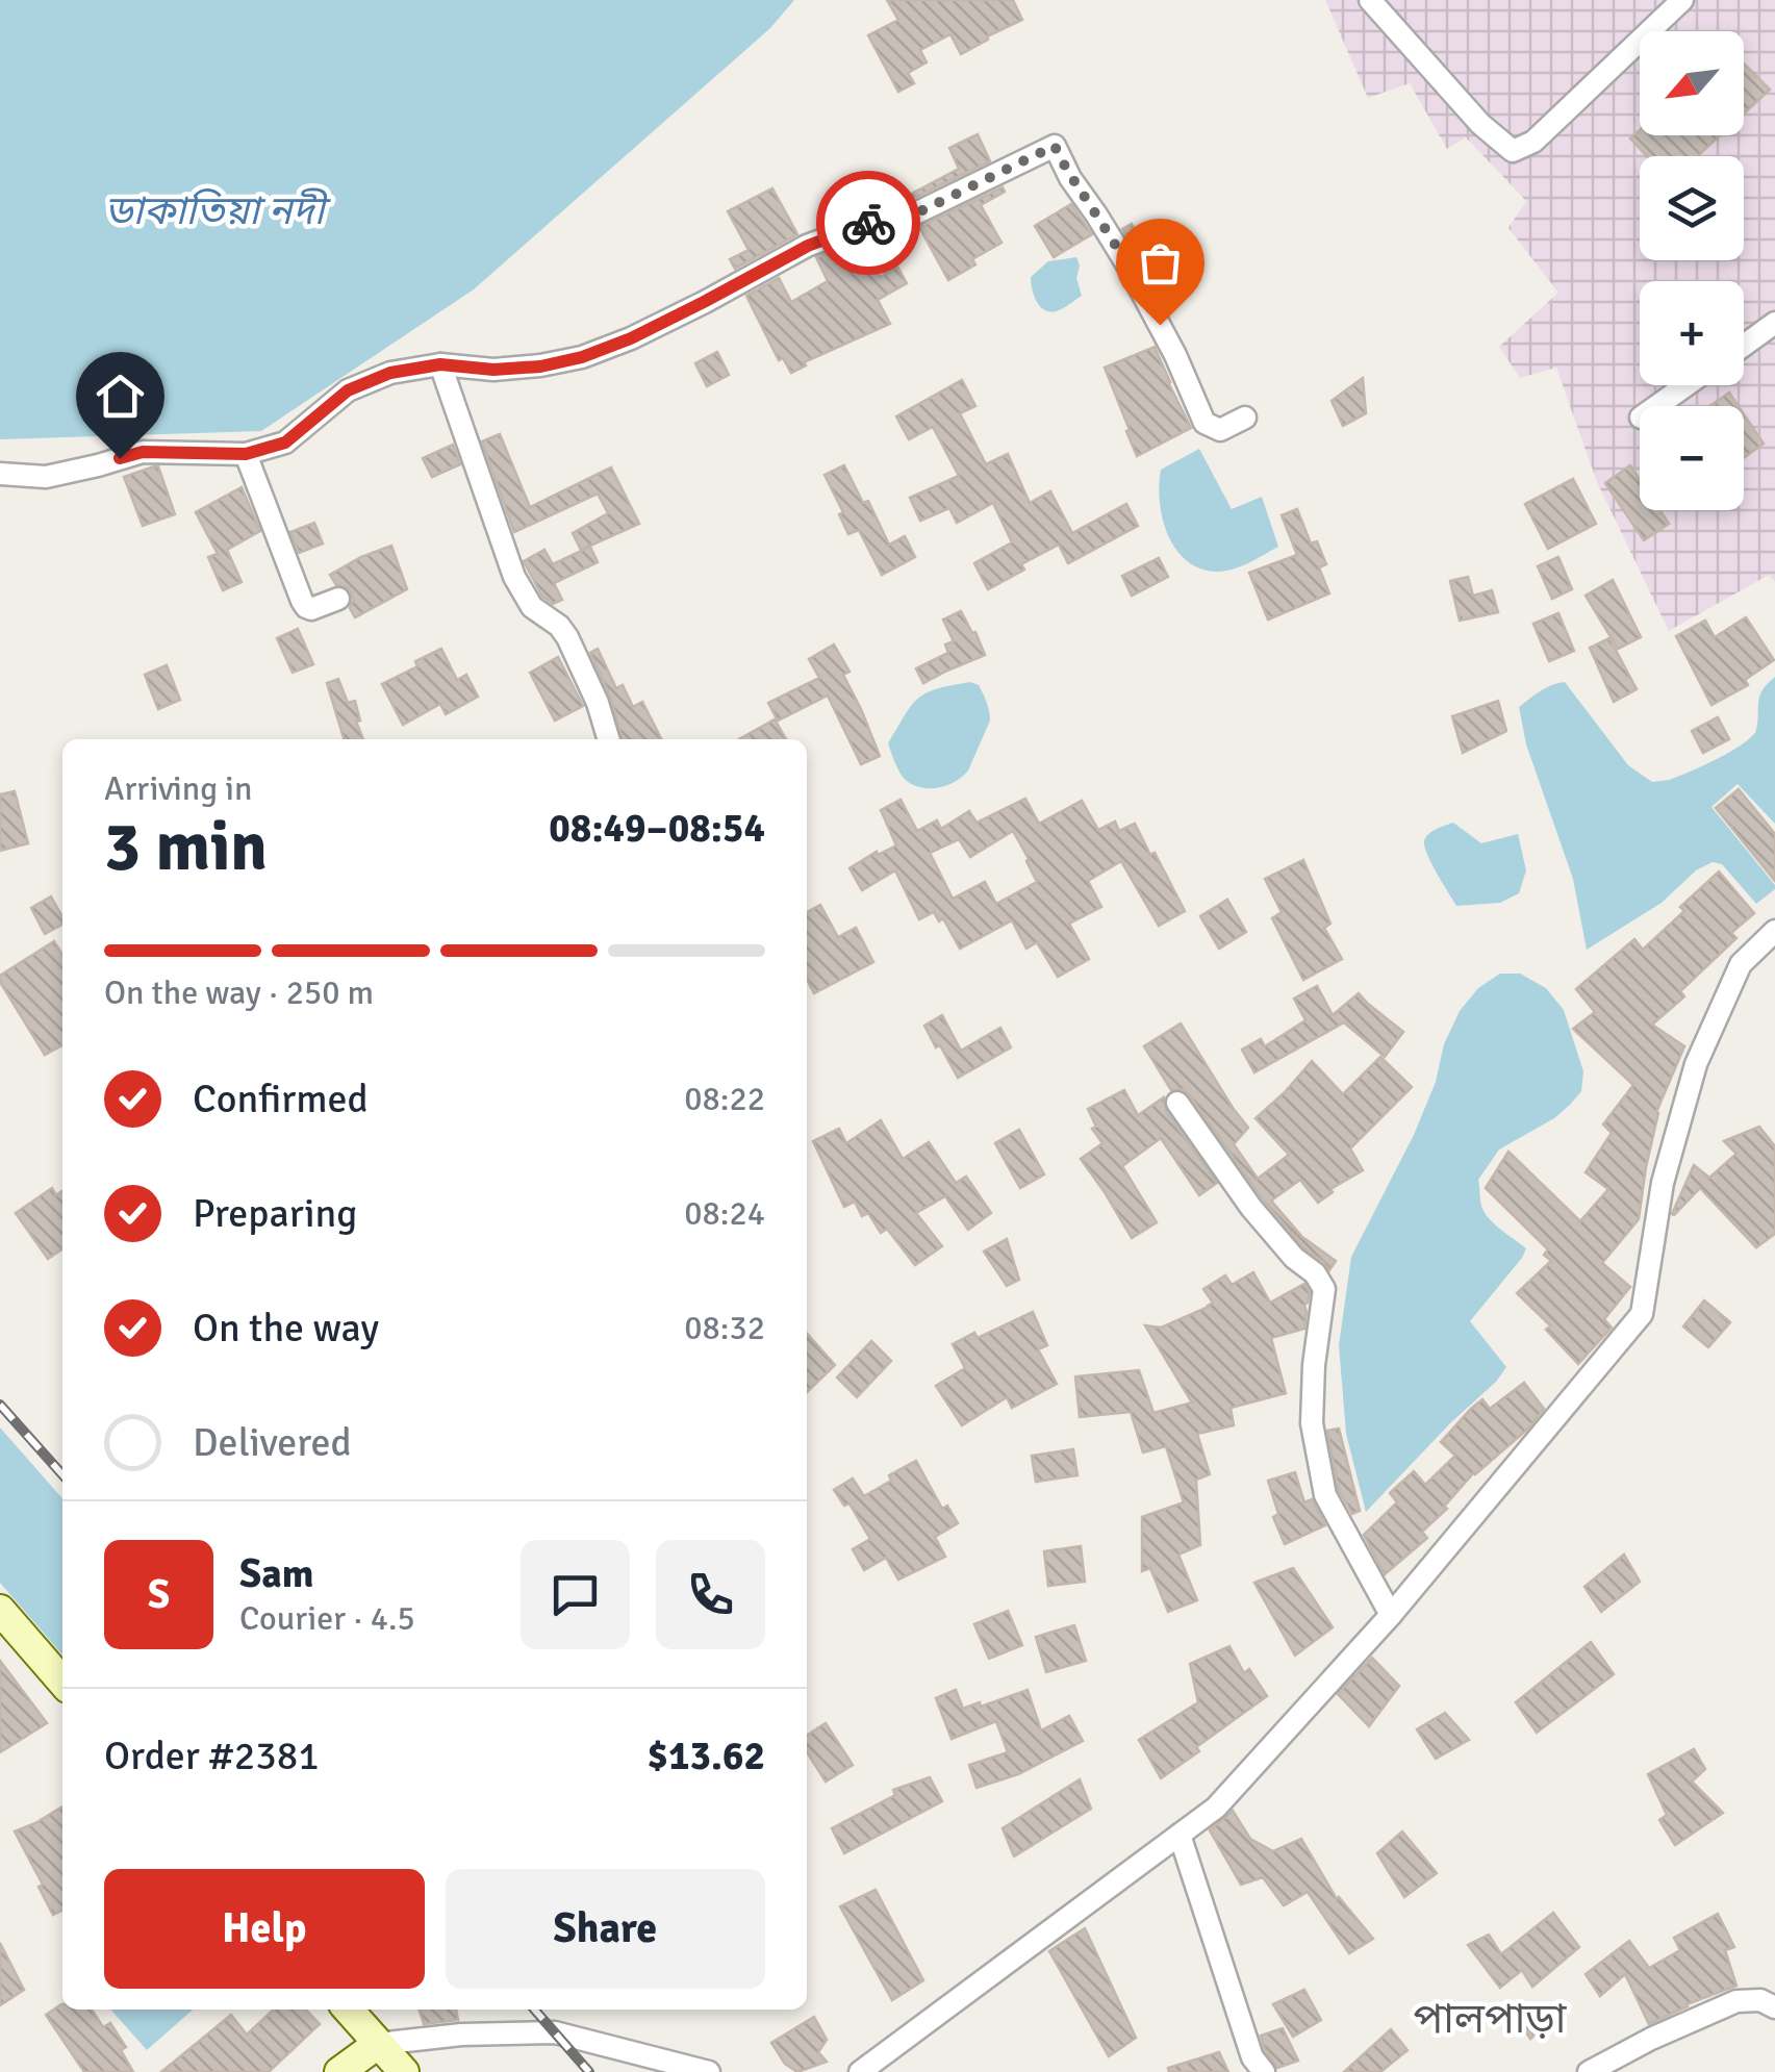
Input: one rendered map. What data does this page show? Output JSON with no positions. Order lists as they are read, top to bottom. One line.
{"districts":["পালপাড়া"],"water":["ডাকাতিয়া নদী"],"north":"bottom left","page":{"map_buttons":["+","−"],"heading":["3 min","Arriving in","08:49–08:54"],"panel":["Sam","Courier · 4.5","Order #2381","$13.62"],"bar":"On the way · 250 m","list":[["Confirmed","08:22"],["Preparing","08:24"],["On the way","08:32"],"Delivered"],"round":"S","buttons":["Help","Share"]}}
